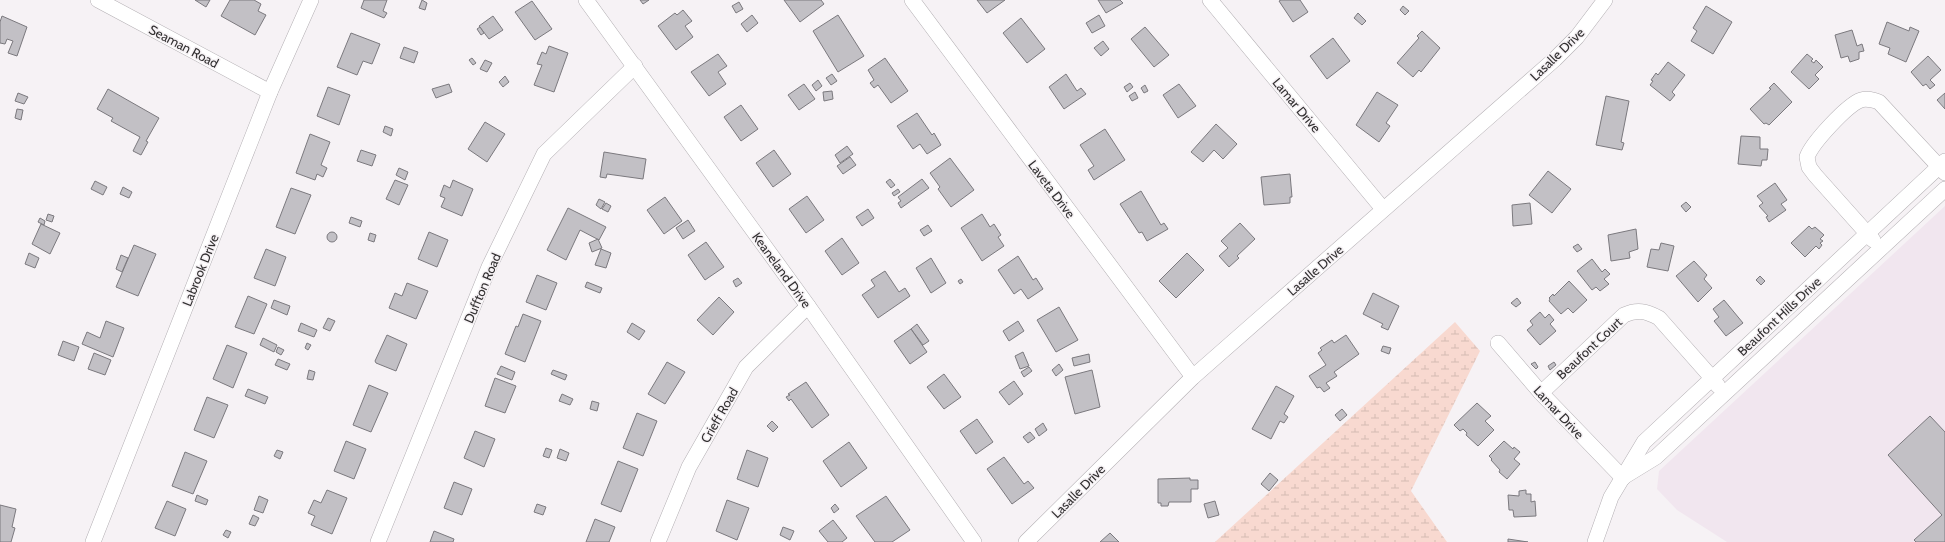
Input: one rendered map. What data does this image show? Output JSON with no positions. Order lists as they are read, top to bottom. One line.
{"streets":{"street":["Seaman Road","Lasalle Drive","Lamar Drive","Laveta Drive","Labrook Drive","Keaneland Drive","Duffton Road","Beaufont Hills Drive","Beaufont Court","Crieff Road"]},"crossings":[["Seaman Road","Labrook Drive"],["Lasalle Drive","Lamar Drive"],["Lasalle Drive","Laveta Drive"],["Lamar Drive","Beaufont Hills Drive"],["Lamar Drive","Beaufont Court"],["Keaneland Drive","Duffton Road"],["Keaneland Drive","Crieff Road"],["Beaufont Hills Drive","Beaufont Court"]]}
